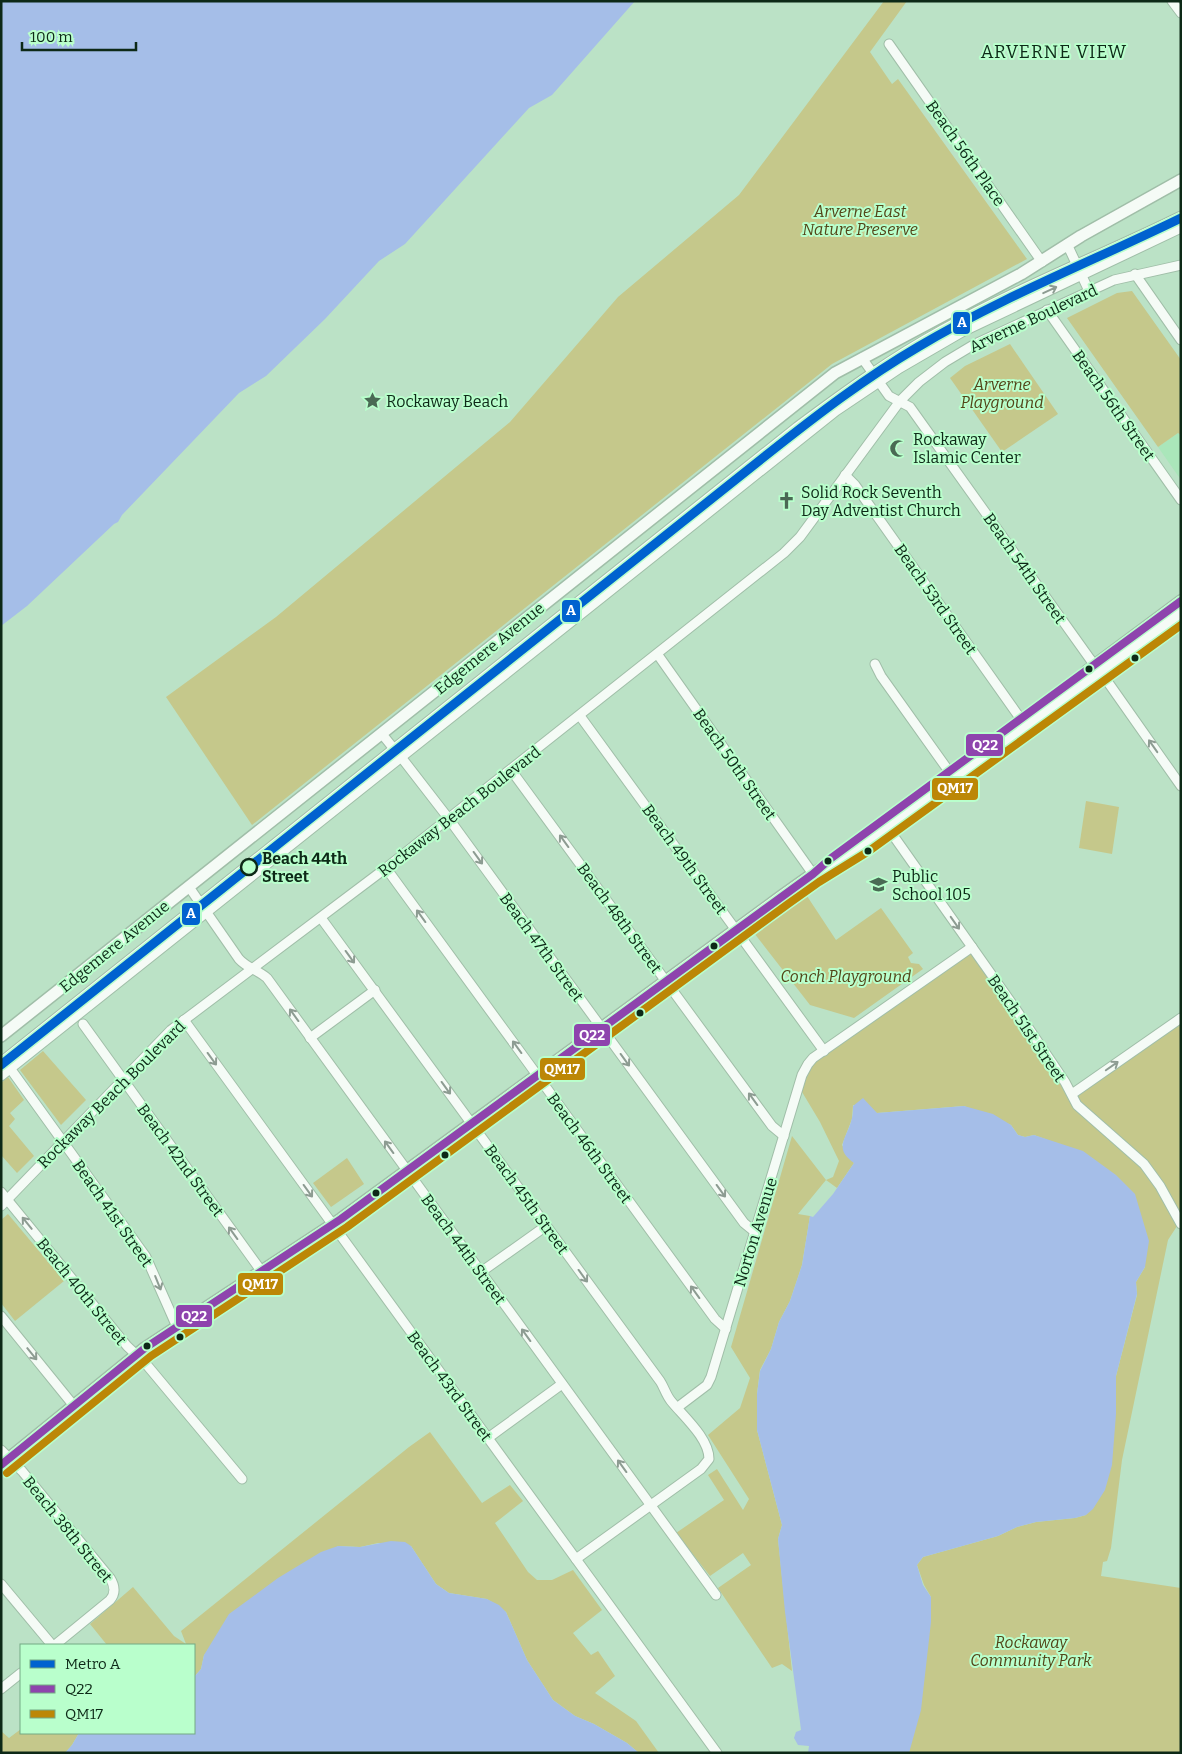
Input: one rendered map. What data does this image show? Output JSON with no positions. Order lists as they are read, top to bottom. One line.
{"streets":{"main road":["Edgemere Avenue"],"street":["Beach 56th Place","Arverne Boulevard","Beach 56th Street","Beach 54th Street","Beach 53rd Street","Beach 50th Street","Rockaway Beach Boulevard","Beach 49th Street","Beach 48th Street","Beach 47th Street","Beach 51st Street","Beach 46th Street","Beach 42nd Street","Beach 45th Street","Beach 41st Street","Norton Avenue","Beach 44th Street","Beach 40th Street","Beach 43rd Street","Beach 38th Street"]},"crossings":[["Beach 56th Place","Edgemere Avenue"],["Arverne Boulevard","Beach 56th Street"],["Arverne Boulevard","Beach 54th Street"],["Arverne Boulevard","Rockaway Beach Boulevard"],["Beach 54th Street","Edgemere Avenue"],["Beach 54th Street","Rockaway Beach Boulevard"],["Beach 53rd Street","Rockaway Beach Boulevard"],["Edgemere Avenue","Beach 44th Street"],["Beach 50th Street","Rockaway Beach Boulevard"],["Rockaway Beach Boulevard","Beach 49th Street"],["Rockaway Beach Boulevard","Beach 48th Street"],["Rockaway Beach Boulevard","Beach 47th Street"],["Rockaway Beach Boulevard","Beach 46th Street"],["Rockaway Beach Boulevard","Beach 42nd Street"],["Rockaway Beach Boulevard","Beach 45th Street"],["Rockaway Beach Boulevard","Beach 41st Street"],["Rockaway Beach Boulevard","Beach 44th Street"],["Rockaway Beach Boulevard","Beach 40th Street"],["Rockaway Beach Boulevard","Beach 43rd Street"],["Beach 49th Street","Norton Avenue"],["Beach 48th Street","Norton Avenue"],["Beach 47th Street","Norton Avenue"],["Beach 51st Street","Norton Avenue"],["Beach 46th Street","Norton Avenue"],["Beach 45th Street","Norton Avenue"],["Beach 45th Street","Beach 44th Street"]],"one_way":["Beach 48th Street","Beach 47th Street","Beach 46th Street","Beach 42nd Street","Beach 45th Street","Beach 41st Street","Beach 44th Street"],"districts":["ARVERNE VIEW"],"parks":["Arverne East Nature Preserve","Arverne Playground","Conch Playground","Rockaway Community Park"],"places":{"place":["Rockaway Beach"],"mosque":["Rockaway Islamic Center"],"church":["Solid Rock Seventh Day Adventist Church"],"other":["Beach 44th Street"],"school or university":["Public School 105"]},"lines":["metro line A","transit line Q22","transit line QM17"],"legend":["Metro A","Q22","QM17"],"scale_bar":"100 m"}
